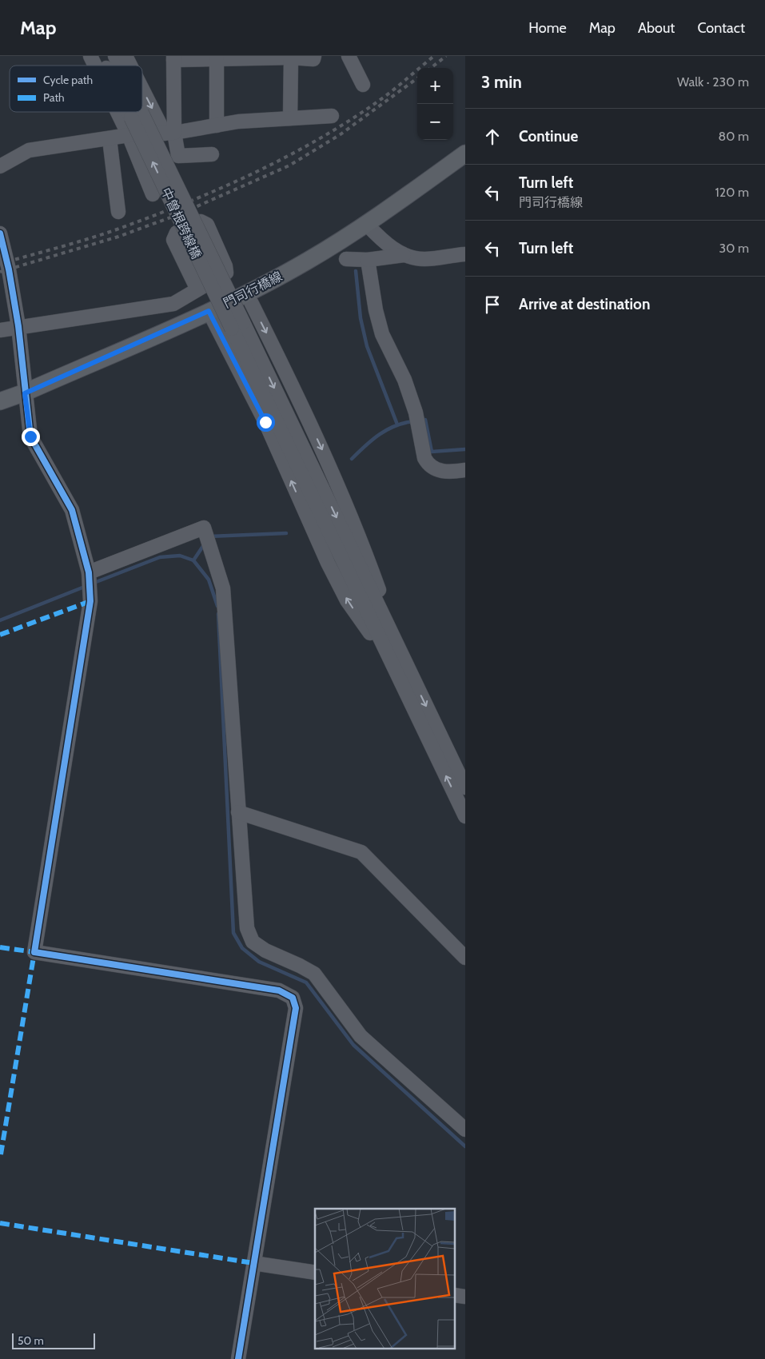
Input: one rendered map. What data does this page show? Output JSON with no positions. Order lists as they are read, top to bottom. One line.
{"streets":{"main road":["門司行橋線"],"street":["中曽根跨線橋"]},"legend":["Cycle path","Path"],"scale_bar":"50 m","page":{"header":"Map","nav":["Home","Map","About","Contact"],"heading":["3 min","Walk · 230 m"],"map_buttons":["+","−"],"list":[["Continue","80 m"],["Turn left","門司行橋線","120 m"],["Turn left","30 m"],"Arrive at destination"],"scale":"50 m"}}
